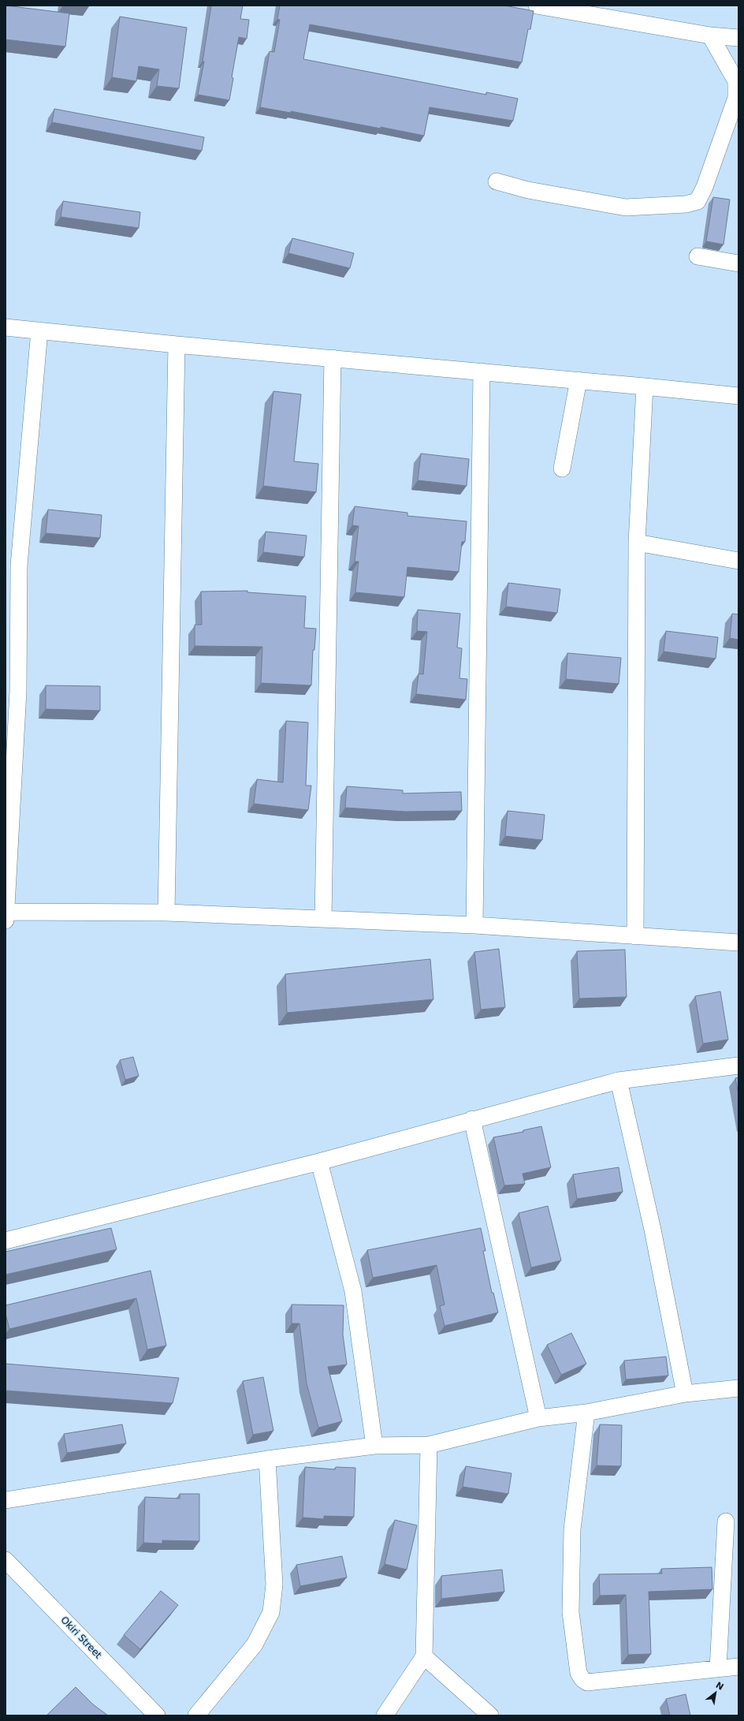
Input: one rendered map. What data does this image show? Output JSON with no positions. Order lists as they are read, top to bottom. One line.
{"streets":{"street":["Okiri Street"]},"north":"top right"}
